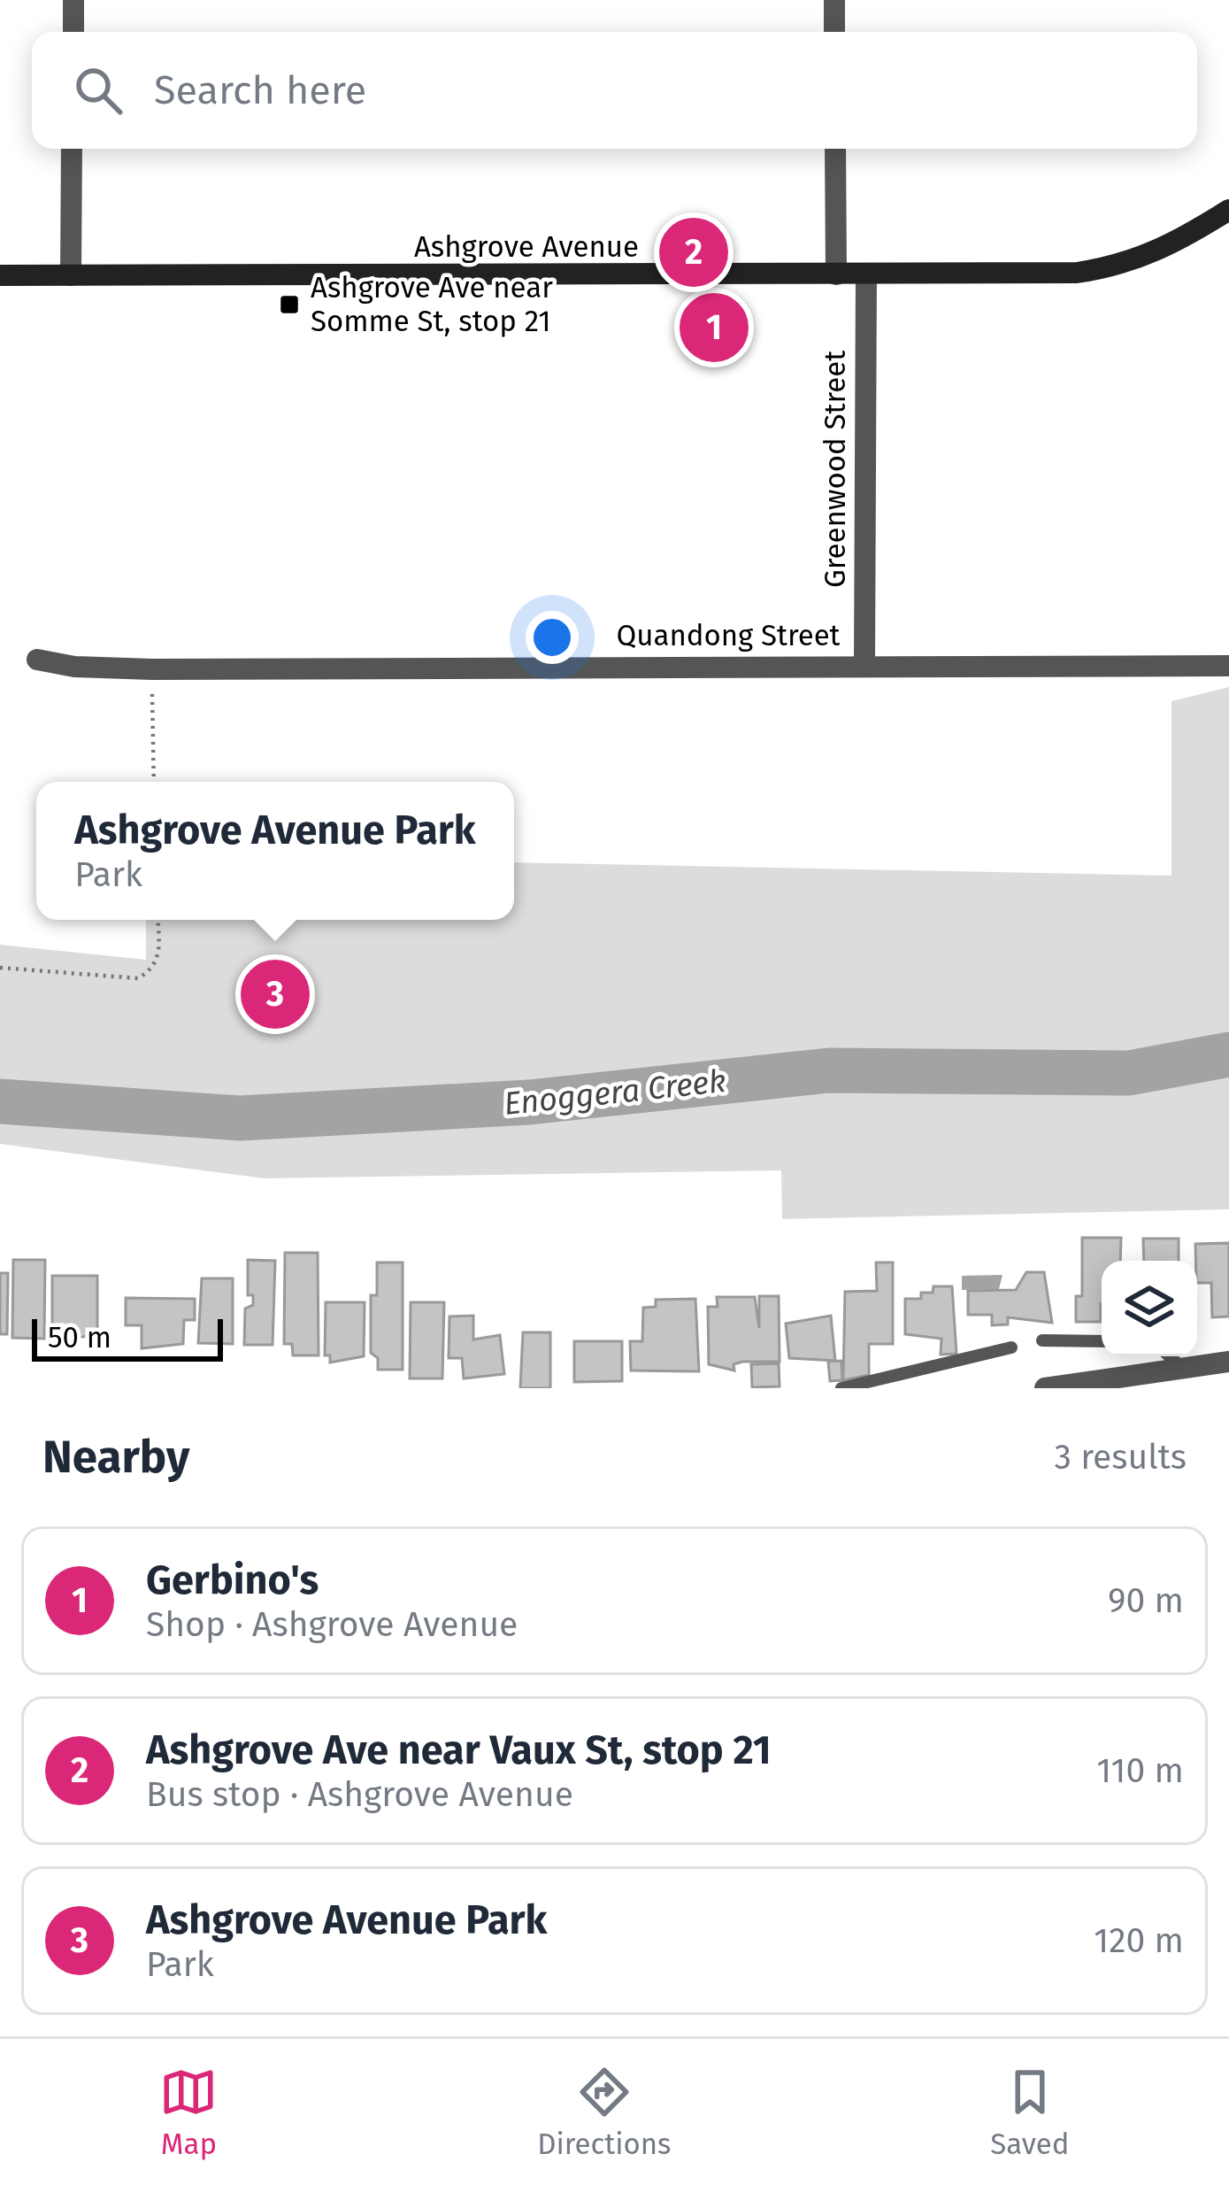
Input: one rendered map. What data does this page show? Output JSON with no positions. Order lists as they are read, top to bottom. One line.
{"streets":{"main road":["Ashgrove Avenue"],"street":["Greenwood Street","Quandong Street"]},"crossings":[["Ashgrove Avenue","Greenwood Street"],["Greenwood Street","Quandong Street"]],"water":["Enoggera Creek"],"places":{"transit":["Ashgrove Ave near Somme St, stop 21"]},"scale_bar":"50 m","page":{"search":"Search here","pins":["2","1","3"],"popup":["Ashgrove Avenue Park","Park"],"scale":"50 m","heading":["Nearby","3 results"],"list":[{"mark":"1","name":"Gerbino's","note":"Shop · Ashgrove Avenue","value":"90 m"},{"mark":"2","name":"Ashgrove Ave near Vaux St, stop 21","note":"Bus stop · Ashgrove Avenue","value":"110 m"},{"mark":"3","name":"Ashgrove Avenue Park","note":"Park","value":"120 m"}],"nav":["Map","Directions","Saved"]}}
